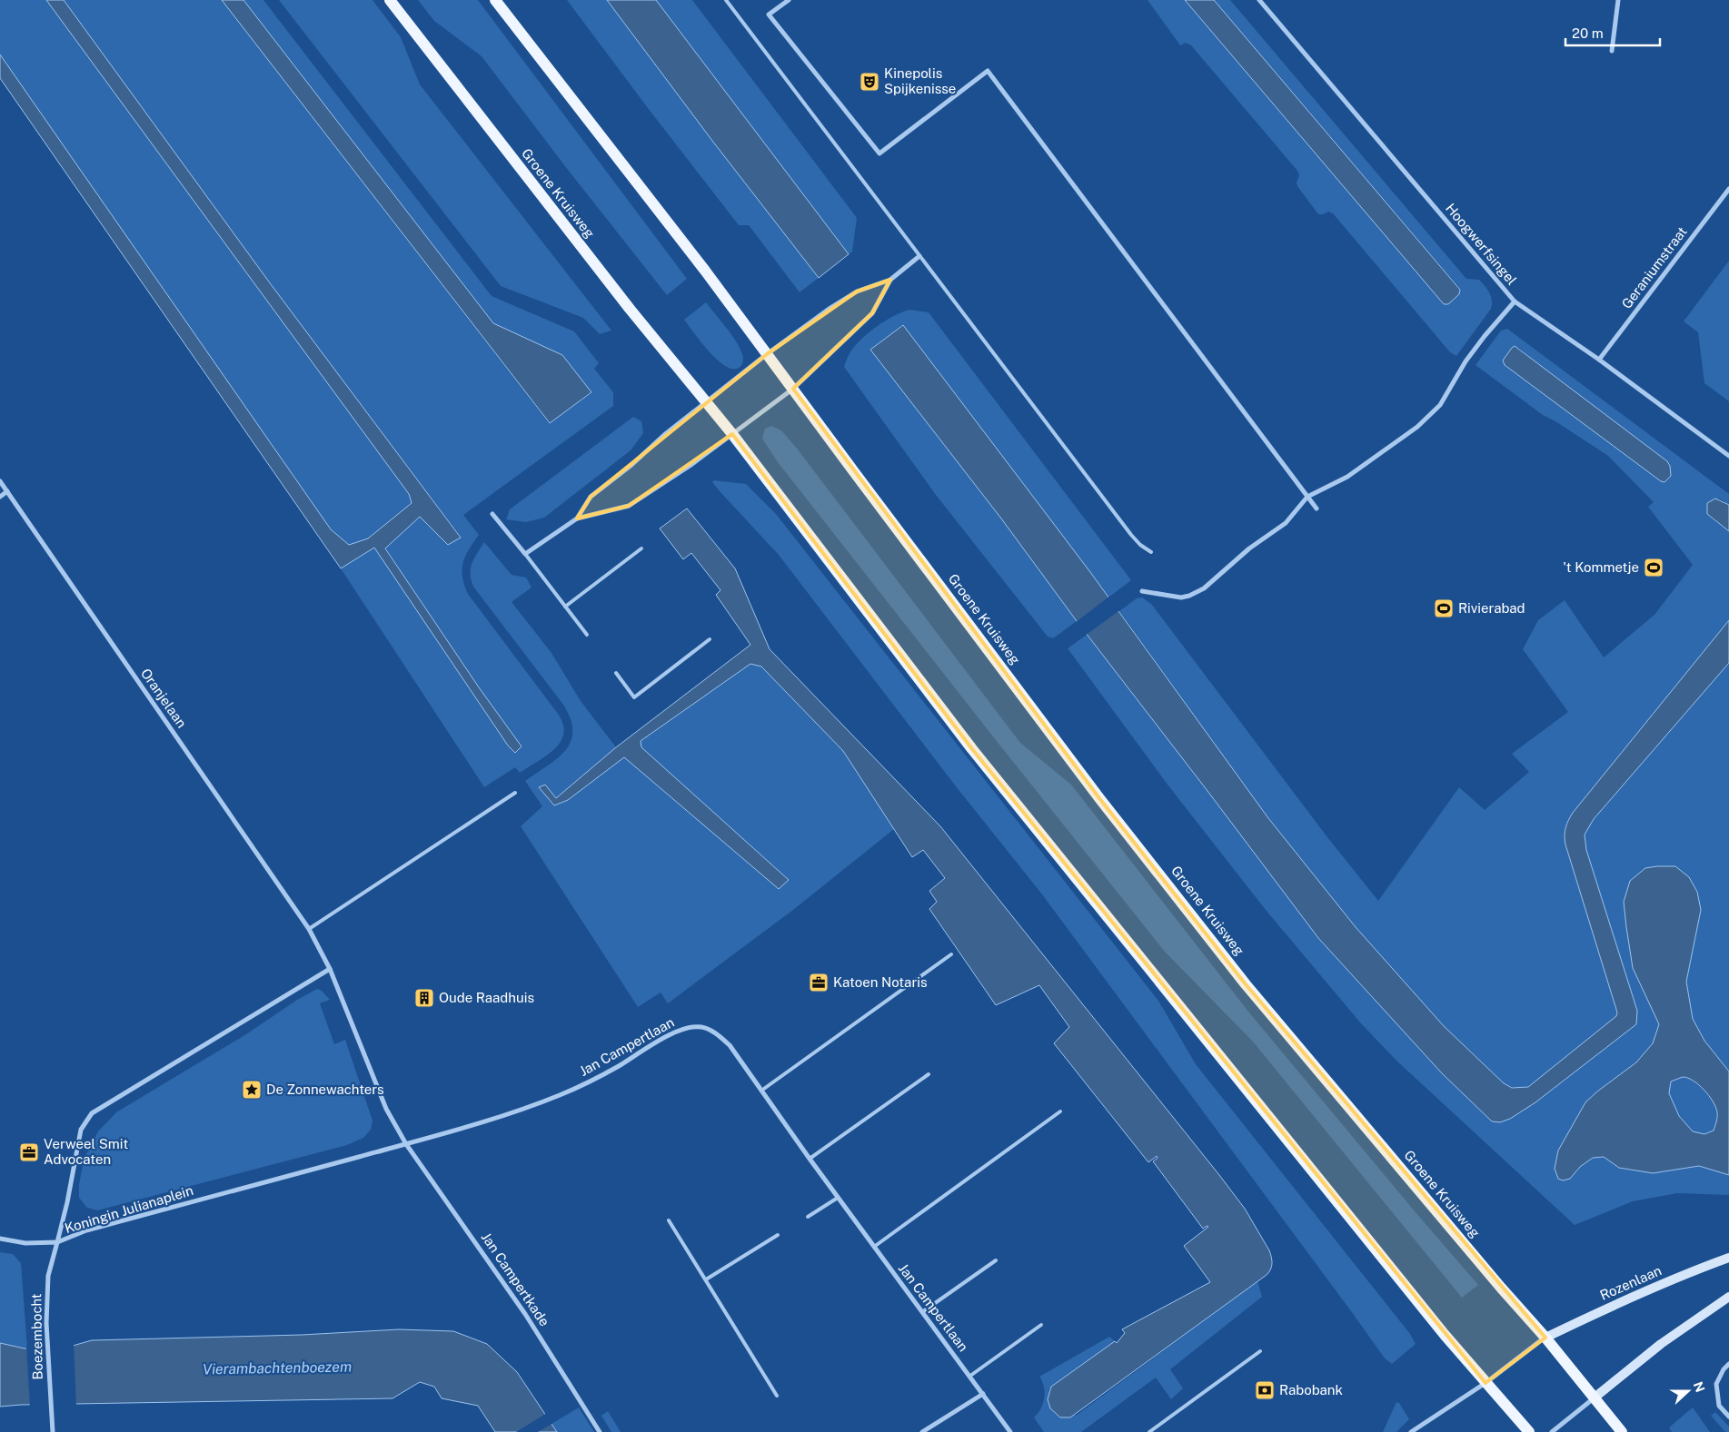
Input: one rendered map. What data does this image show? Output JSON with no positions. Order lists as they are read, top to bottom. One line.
{"streets":{"main road":["Groene Kruisweg"],"street":["Hoogwerfsingel","Geraniumstraat","Oranjelaan","Jan Campertlaan","Koningin Julianaplein","Jan Campertkade","Rozenlaan","Boezembocht"]},"crossings":[["Groene Kruisweg","Rozenlaan"],["Hoogwerfsingel","Geraniumstraat"],["Oranjelaan","Koningin Julianaplein"],["Jan Campertlaan","Koningin Julianaplein"],["Jan Campertlaan","Jan Campertkade"],["Koningin Julianaplein","Jan Campertkade"],["Koningin Julianaplein","Boezembocht"]],"water":["Vierambachtenboezem"],"places":{"theatre":["Kinepolis Spijkenisse"],"sports":["'t Kommetje","Rivierabad"],"office":["Katoen Notaris","Verweel Smit Advocaten"],"building":["Oude Raadhuis"],"place":["De Zonnewachters"],"bank":["Rabobank"]},"scale_bar":"20 m","north":"right"}
